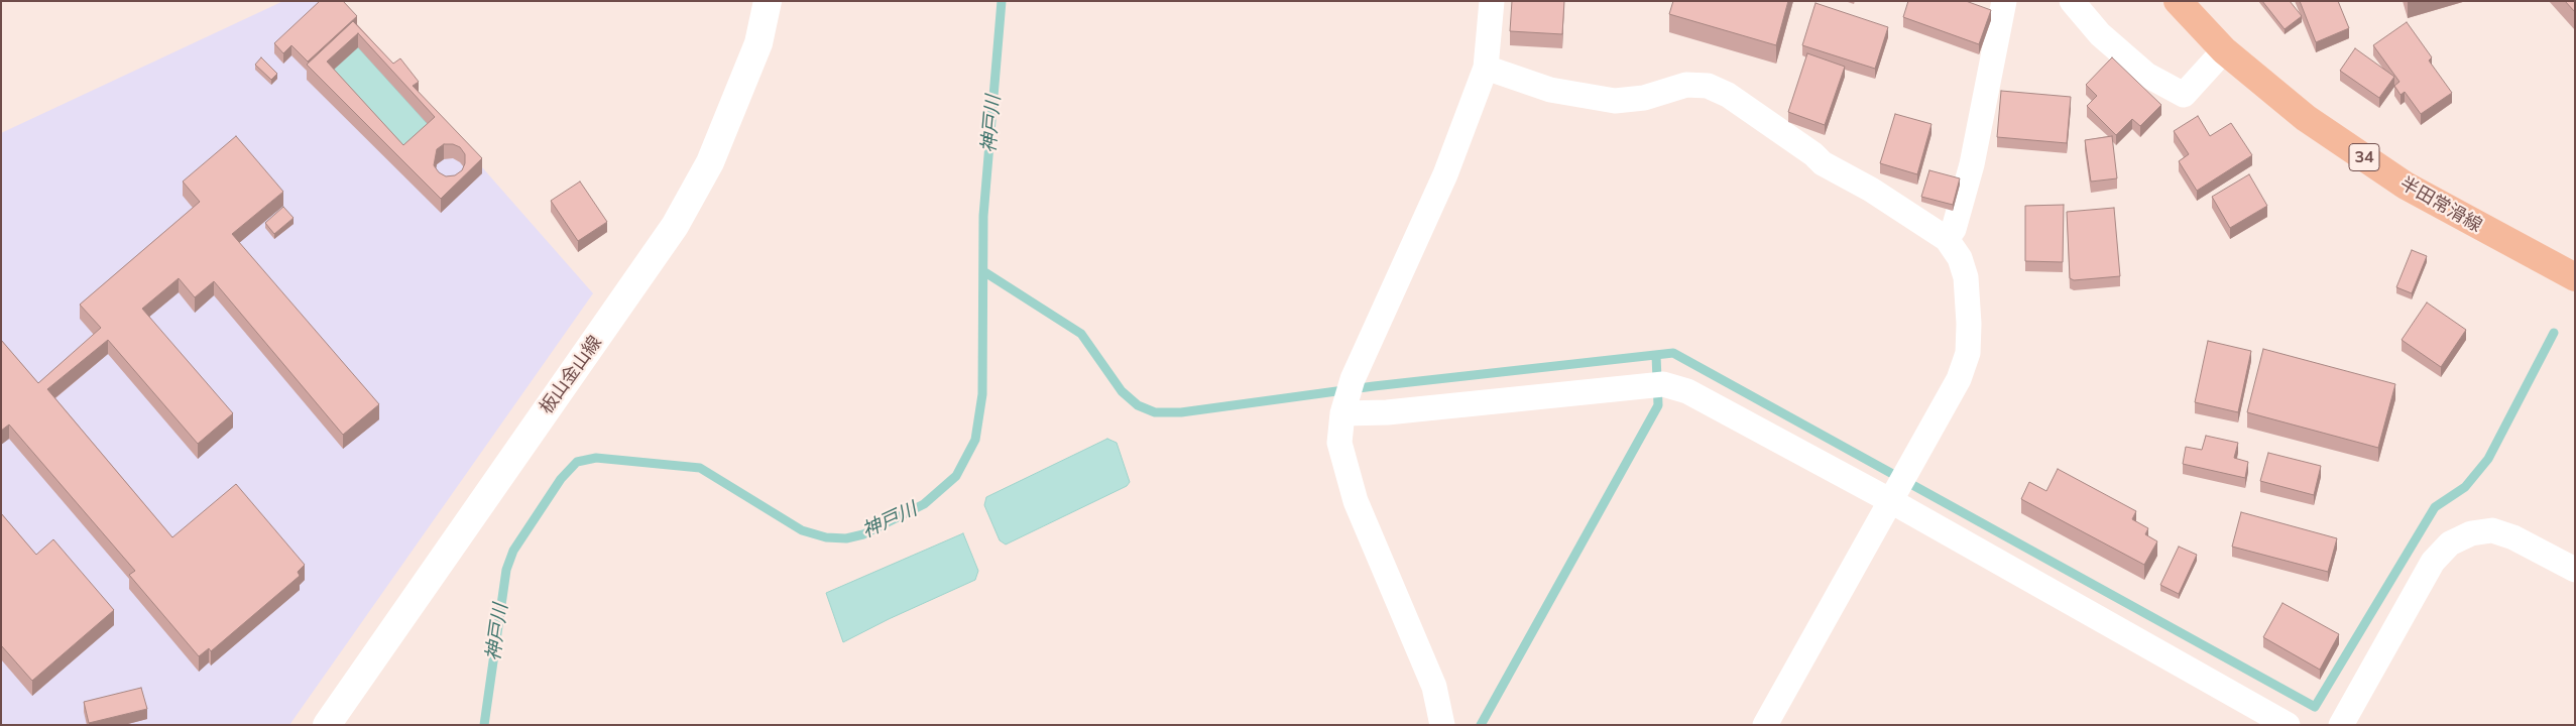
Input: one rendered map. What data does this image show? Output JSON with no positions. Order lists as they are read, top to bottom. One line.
{"streets":{"main road":["34","半田常滑線","板山金山線"]},"water":["神戸川"]}
